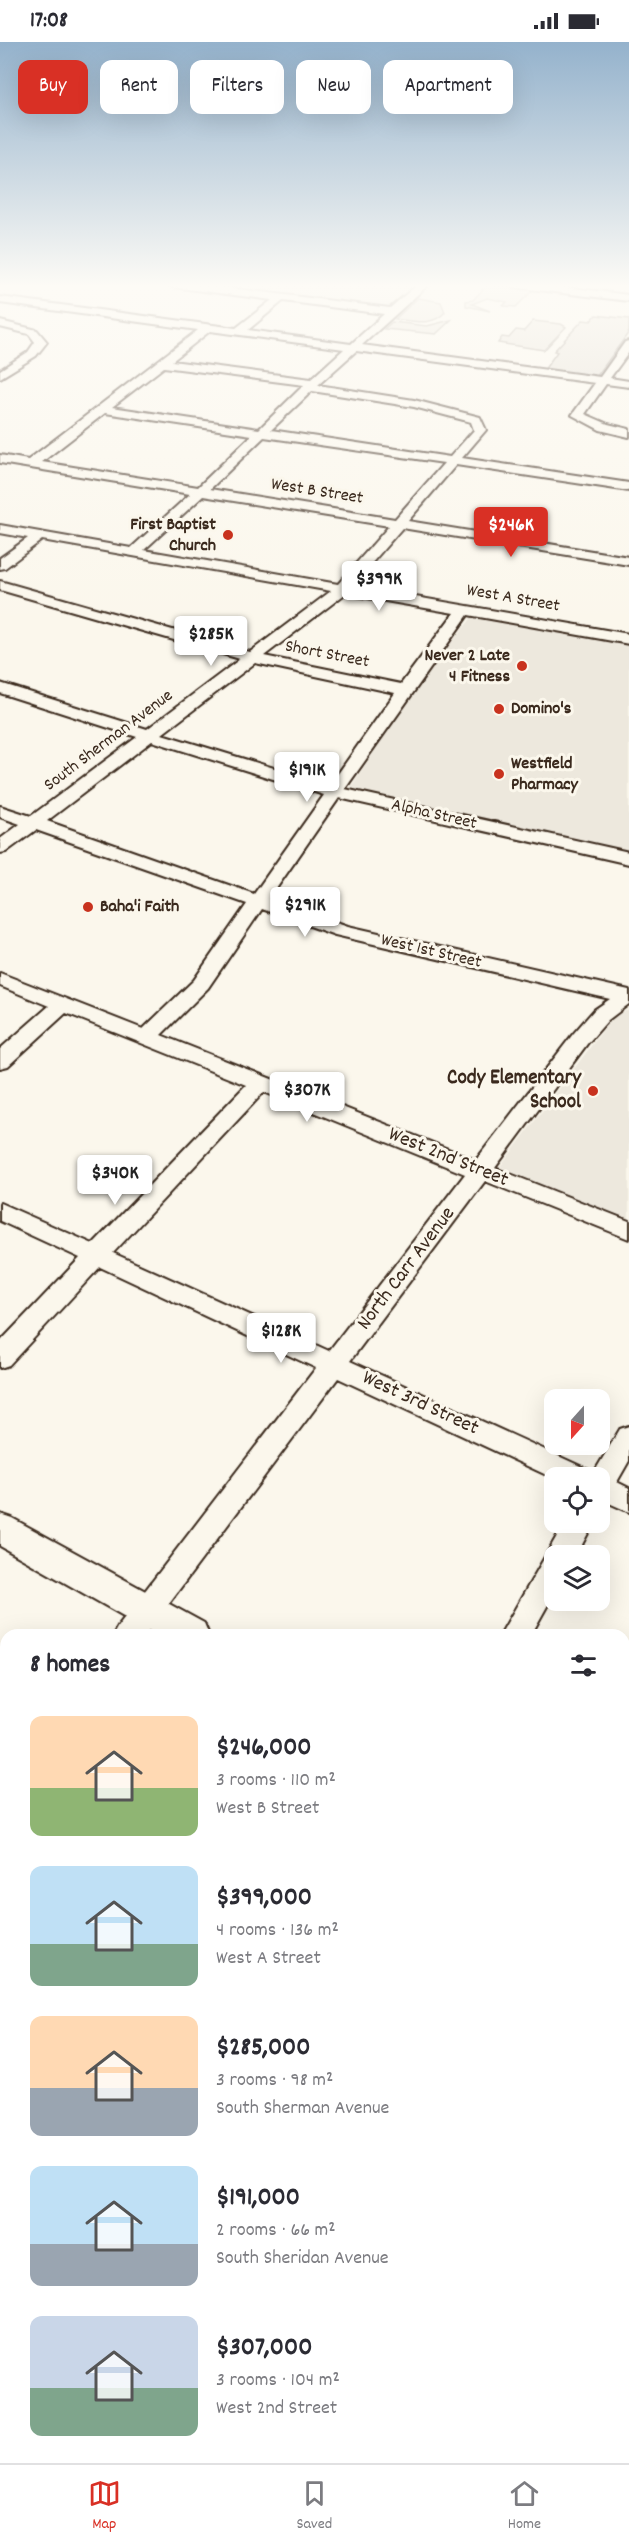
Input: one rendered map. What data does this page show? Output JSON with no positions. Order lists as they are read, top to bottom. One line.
{"streets":{"street":["West B Street","West A Street","Short Street","South Sherman Avenue","Alpha Street","West 1st Street","West 2nd Street","North Carr Avenue","West 3rd Street"]},"crossings":[["West B Street","South Sherman Avenue"],["West A Street","South Sherman Avenue"],["Short Street","South Sherman Avenue"],["South Sherman Avenue","Alpha Street"],["South Sherman Avenue","West 1st Street"],["West 1st Street","North Carr Avenue"],["West 2nd Street","North Carr Avenue"],["North Carr Avenue","West 3rd Street"]],"places":["First Baptist Church","Never 2 Late 4 Fitness","Domino's","Westfield Pharmacy","Baha'i Faith","Cody Elementary School"],"north":"bottom","page":{"status":"17:08","chip":["Buy","Rent","Filters","New","Apartment"],"price":["$246K","$399K","$285K","$191K","$291K","$307K","$340K","$128K"],"heading":"8 homes","list":[{"name":"$246,000","note":"3 rooms · 110 m² · West B Street"},{"name":"$399,000","note":"4 rooms · 136 m² · West A Street"},{"name":"$285,000","note":"3 rooms · 98 m² · South Sherman Avenue"},{"name":"$191,000","note":"2 rooms · 66 m² · South Sheridan Avenue"},{"name":"$307,000","note":"3 rooms · 104 m² · West 2nd Street"}],"tabs":["Map","Saved","Home"]}}
